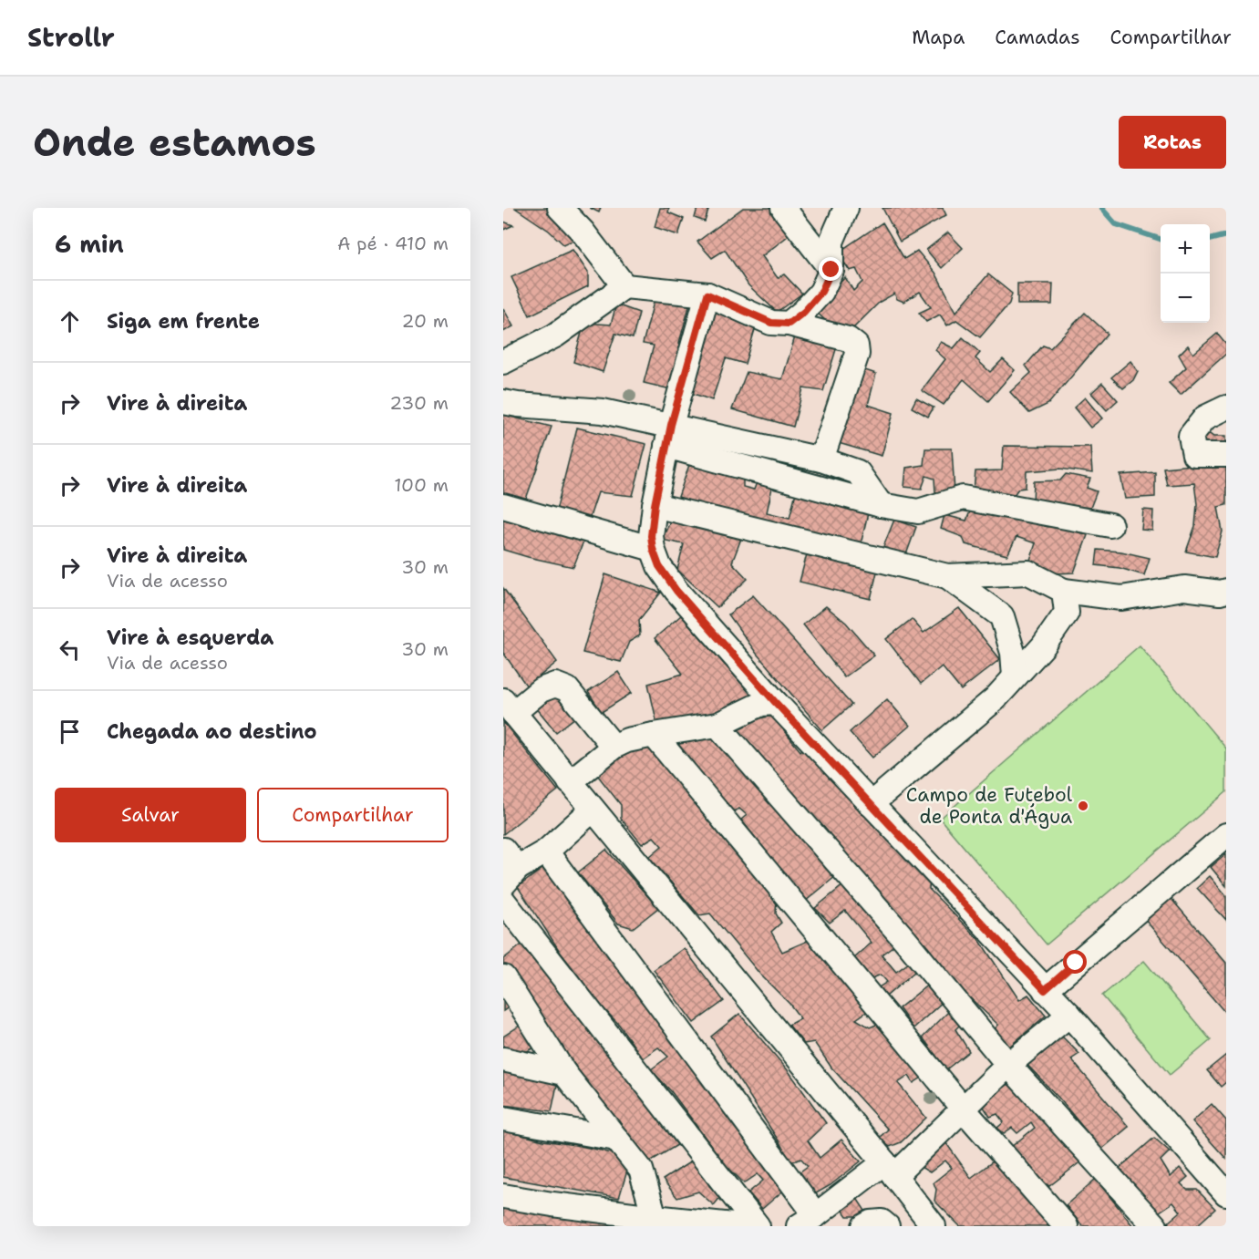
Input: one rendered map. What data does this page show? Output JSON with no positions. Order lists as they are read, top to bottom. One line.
{"places":["Campo de Futebol de Ponta d'Água"],"page":{"header":"Strollr","nav":["Mapa","Camadas","Compartilhar"],"buttons":["Rotas",["Salvar","Compartilhar"]],"title":"Onde estamos","heading":["6 min","A pé · 410 m"],"map_buttons":["+","−"],"list":[["Siga em frente","20 m"],["Vire à direita","230 m"],["Vire à direita","100 m"],["Vire à direita","Via de acesso","30 m"],["Vire à esquerda","Via de acesso","30 m"],"Chegada ao destino"]}}
